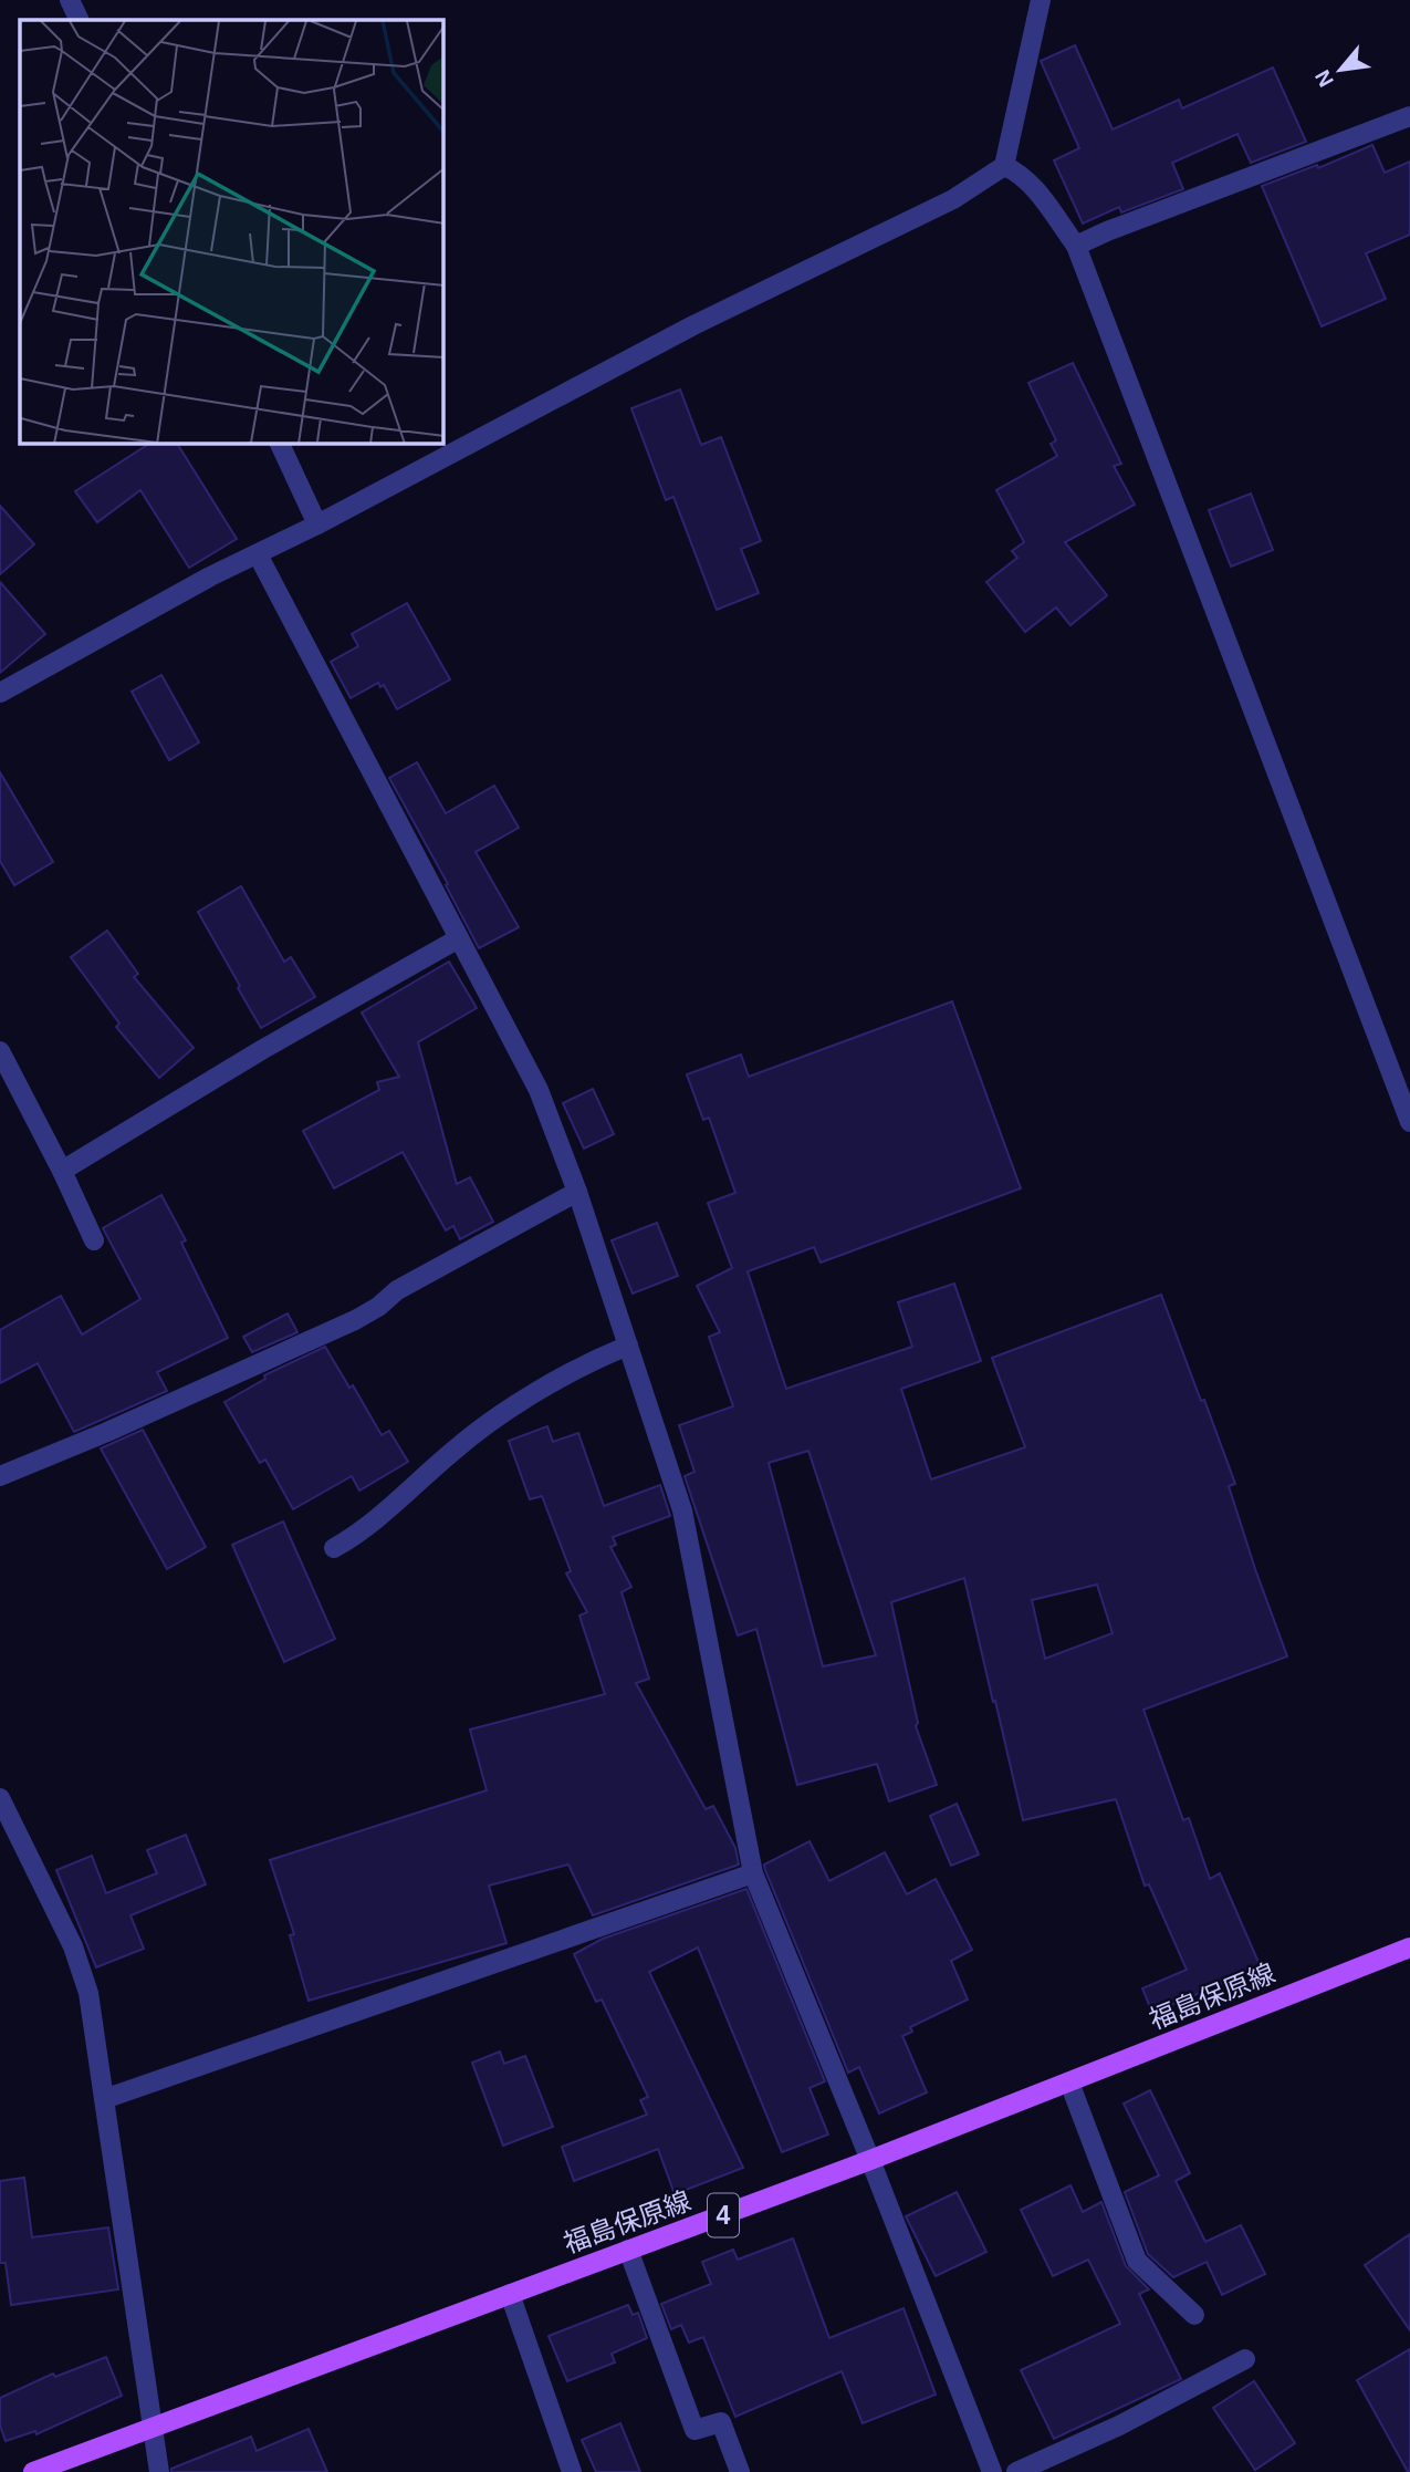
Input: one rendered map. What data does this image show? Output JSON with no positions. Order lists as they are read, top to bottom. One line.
{"streets":{"main road":["福島保原線","4"]},"north":"bottom left"}
